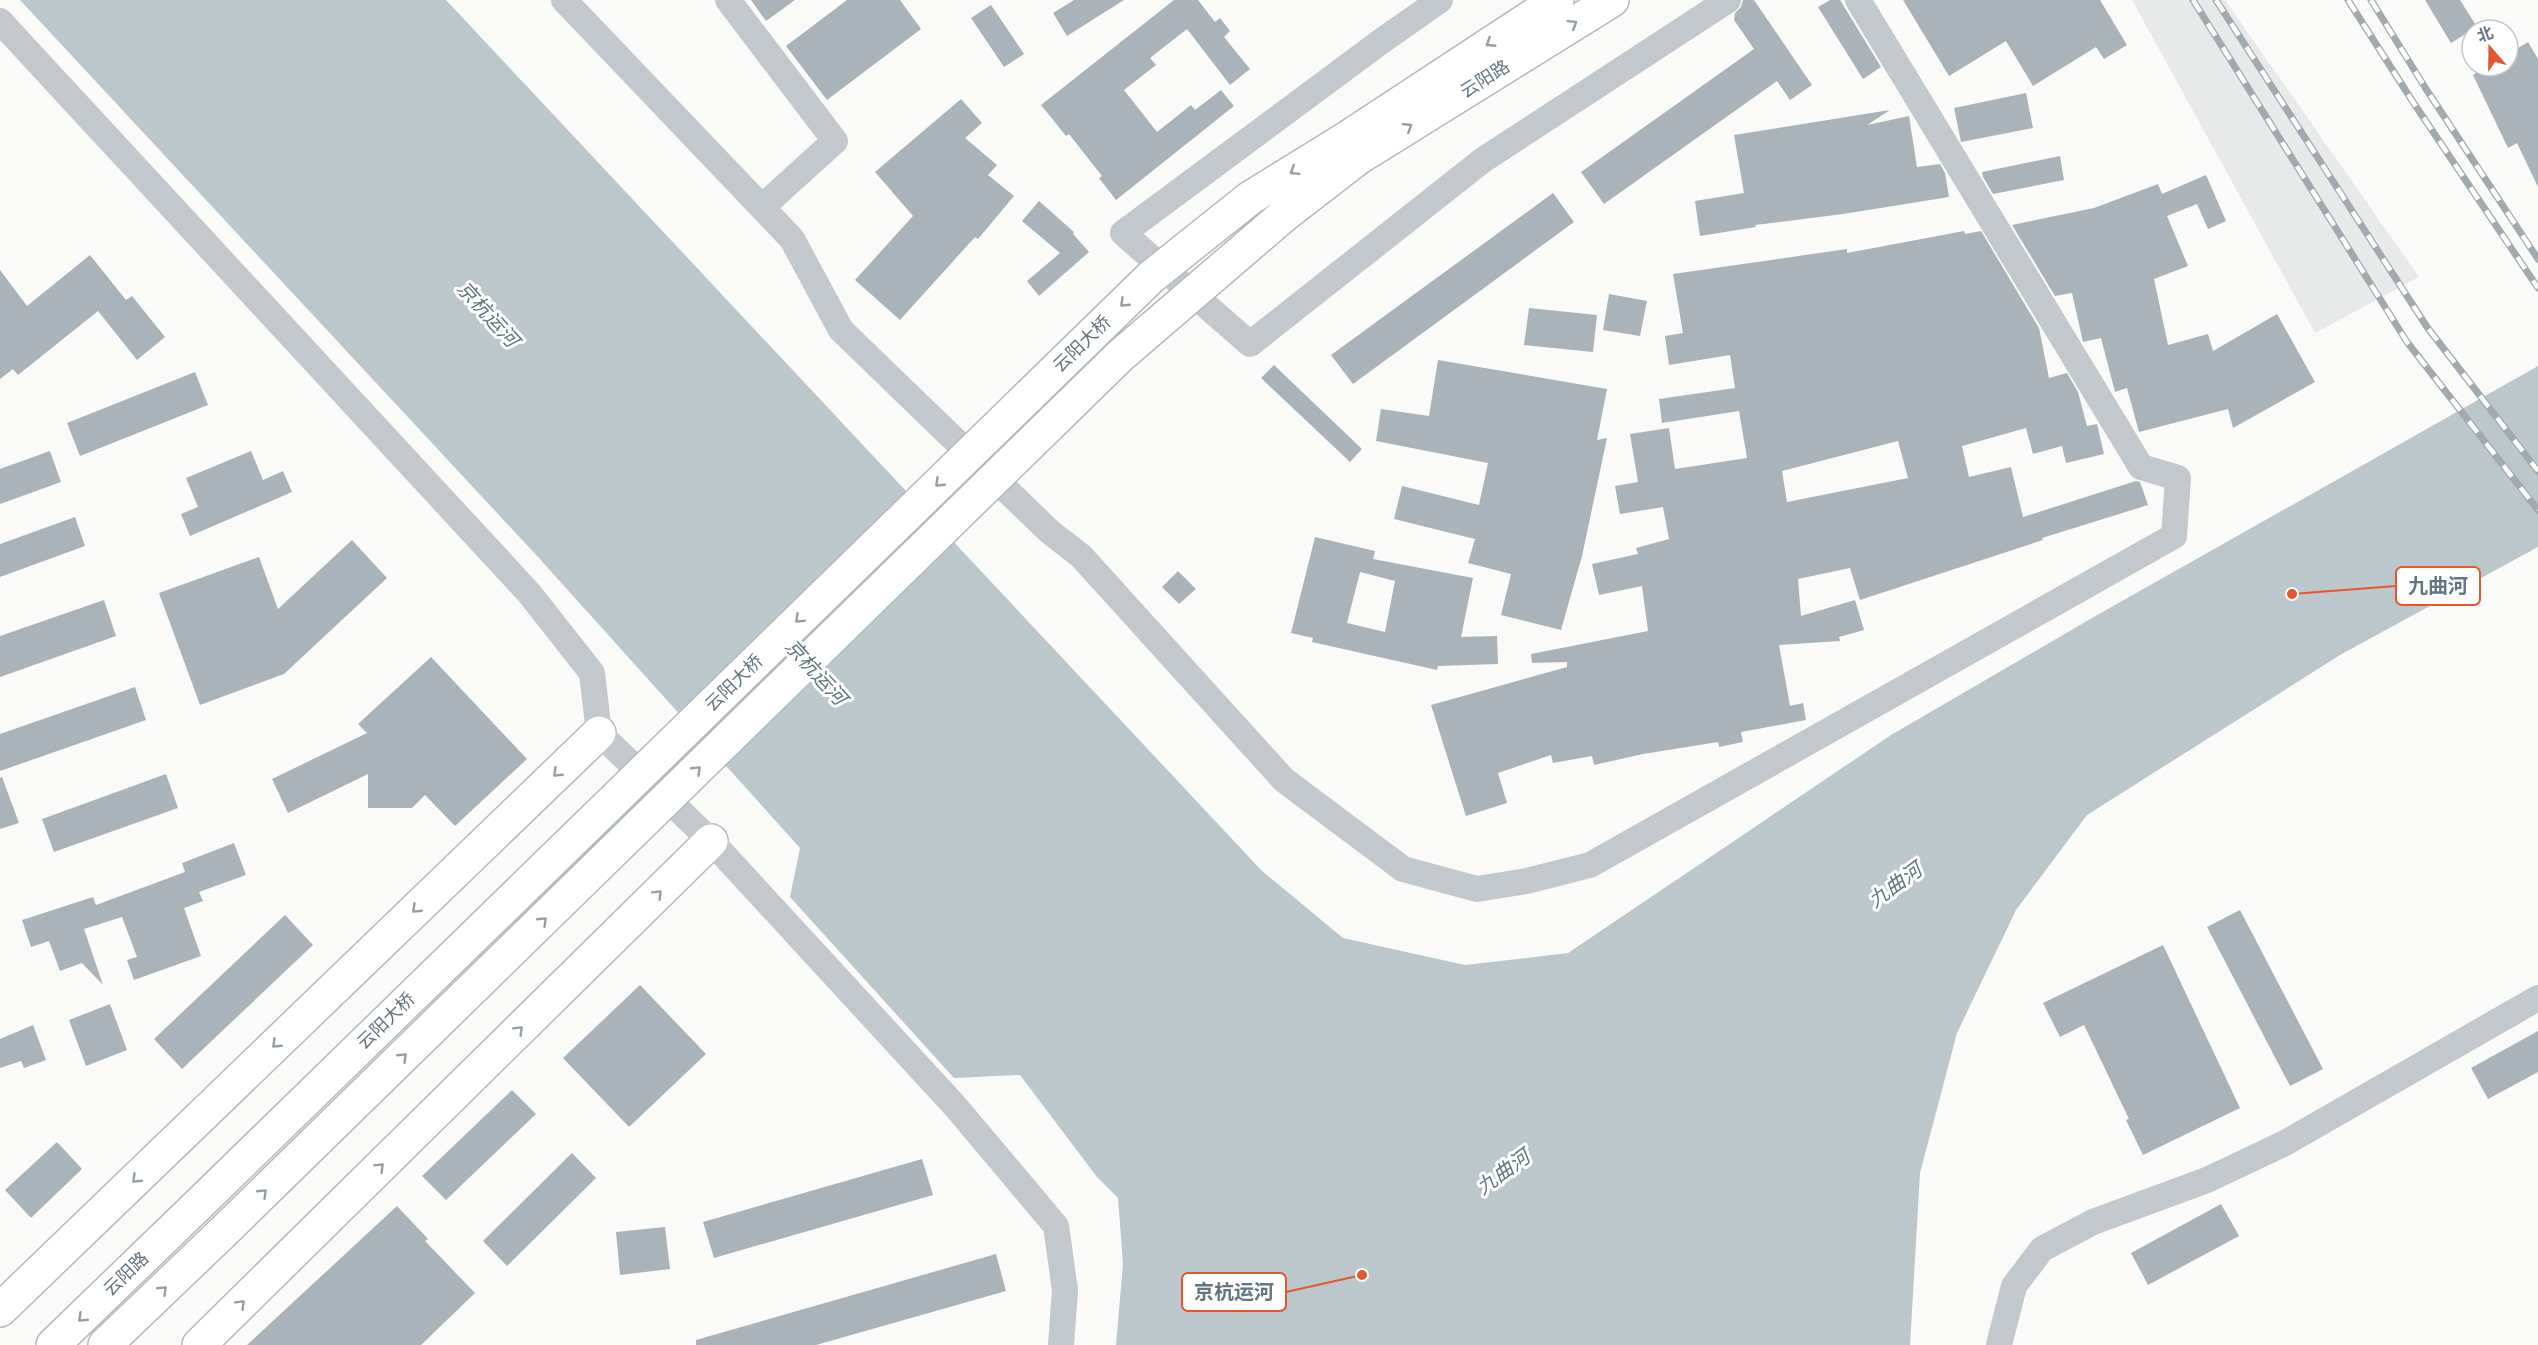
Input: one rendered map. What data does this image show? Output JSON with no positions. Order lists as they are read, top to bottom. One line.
{"streets":{"street":["云阳路","云阳大桥"]},"crossings":[["云阳路","云阳大桥"]],"water":["京杭运河","九曲河"],"places":["九曲河","京杭运河"],"north":"top"}
